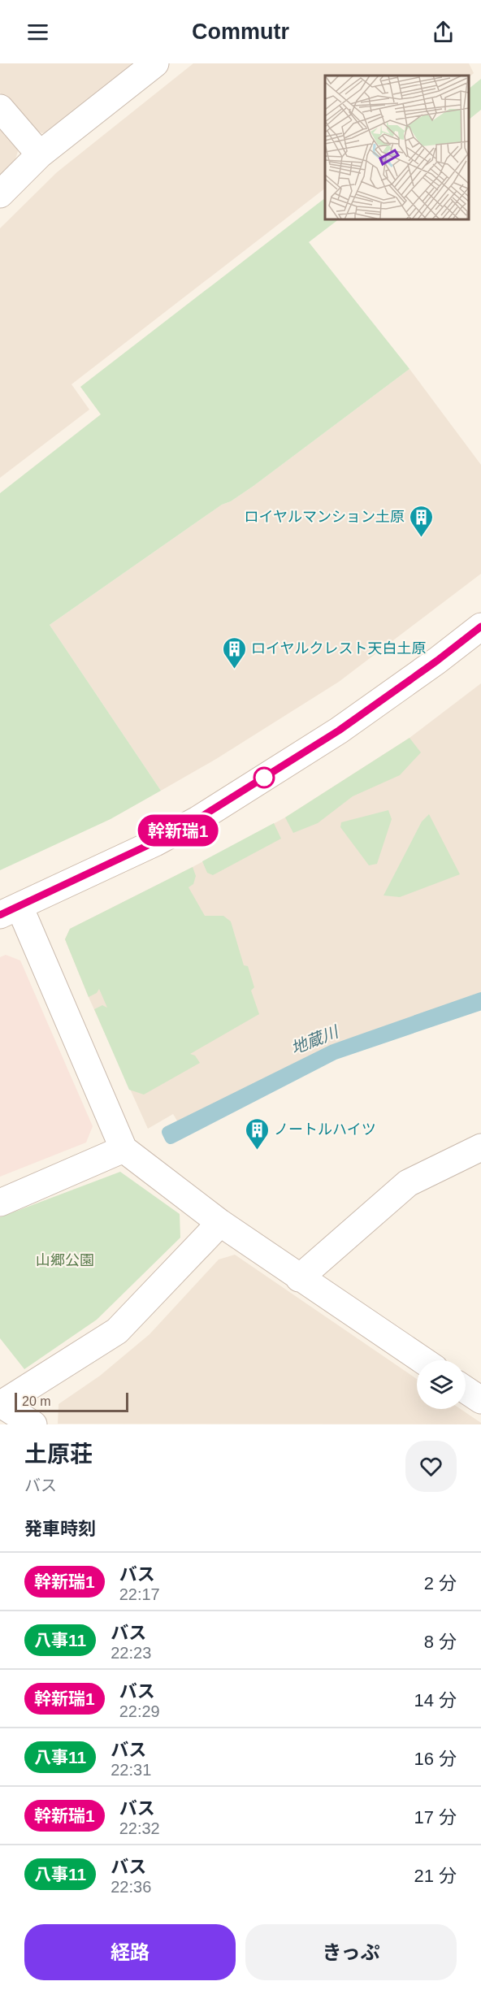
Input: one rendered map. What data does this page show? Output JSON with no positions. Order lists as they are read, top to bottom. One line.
{"water":["地蔵川"],"parks":["山郷公園"],"places":{"building":["ロイヤルマンション土原","ロイヤルクレスト天白土原","ノートルハイツ"]},"lines":["bus line 幹新瑞1"],"scale_bar":"20 m","page":{"header":"Commutr","on_map":"幹新瑞1","scale":"20 m","heading":[["土原荘","バス"],"発車時刻"],"list":[{"mark":"幹新瑞1","name":"バス","note":"22:17","value":"2 分"},{"mark":"八事11","name":"バス","note":"22:23","value":"8 分"},{"mark":"幹新瑞1","name":"バス","note":"22:29","value":"14 分"},{"mark":"八事11","name":"バス","note":"22:31","value":"16 分"},{"mark":"幹新瑞1","name":"バス","note":"22:32","value":"17 分"},{"mark":"八事11","name":"バス","note":"22:36","value":"21 分"}],"buttons":["経路","きっぷ"]}}
